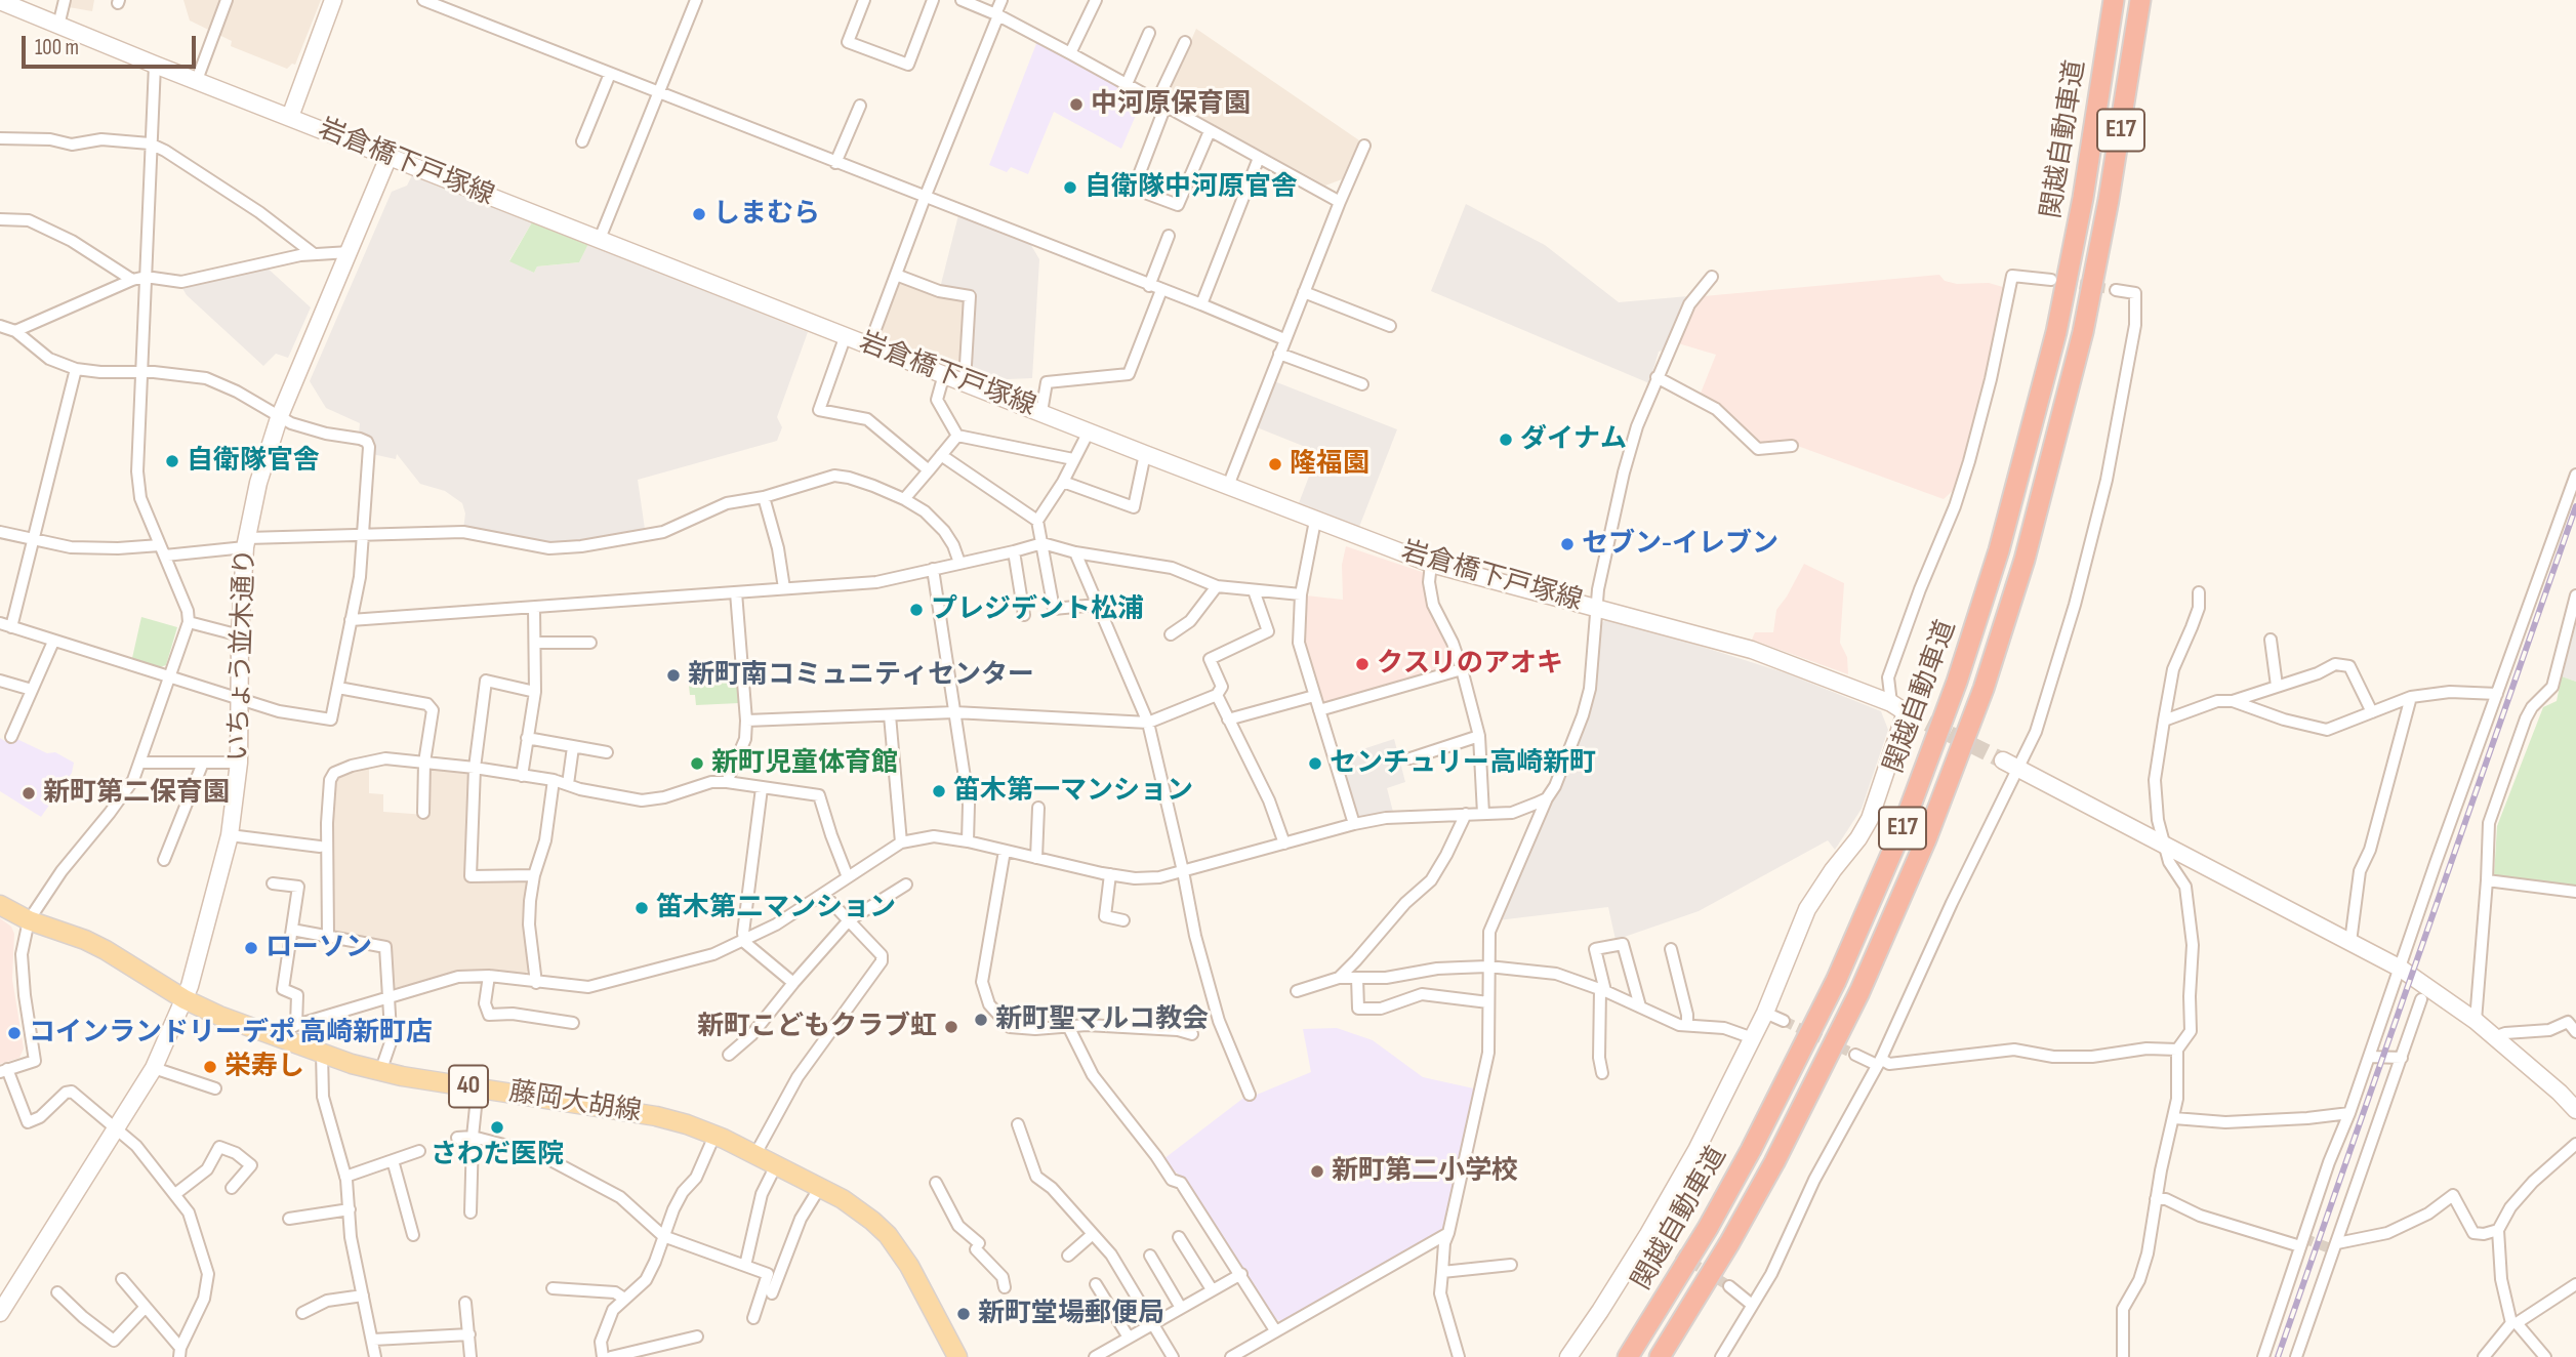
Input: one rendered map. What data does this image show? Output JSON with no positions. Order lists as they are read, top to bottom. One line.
{"streets":{"highway":["E17","関越自動車道"],"main road":["40","藤岡大胡線"],"street":["岩倉橋下戸塚線","いちょう並木通り"]},"crossings":[["岩倉橋下戸塚線","いちょう並木通り"],["いちょう並木通り","藤岡大胡線"]],"places":["中河原保育園","自衛隊中河原官舎","しまむら","ダイナム","自衛隊官舎","隆福園","セブン-イレブン","プレジデント松浦","クスリのアオキ","新町南コミュニティセンター","新町児童体育館","センチュリー高崎新町","笛木第一マンション","新町第二保育園","笛木第二マンション","ローソン","新町聖マルコ教会","新町こどもクラブ虹","コインランドリーデポ 高崎新町店","栄寿し","さわだ医院","新町第二小学校","新町堂場郵便局"],"scale_bar":"100 m"}
